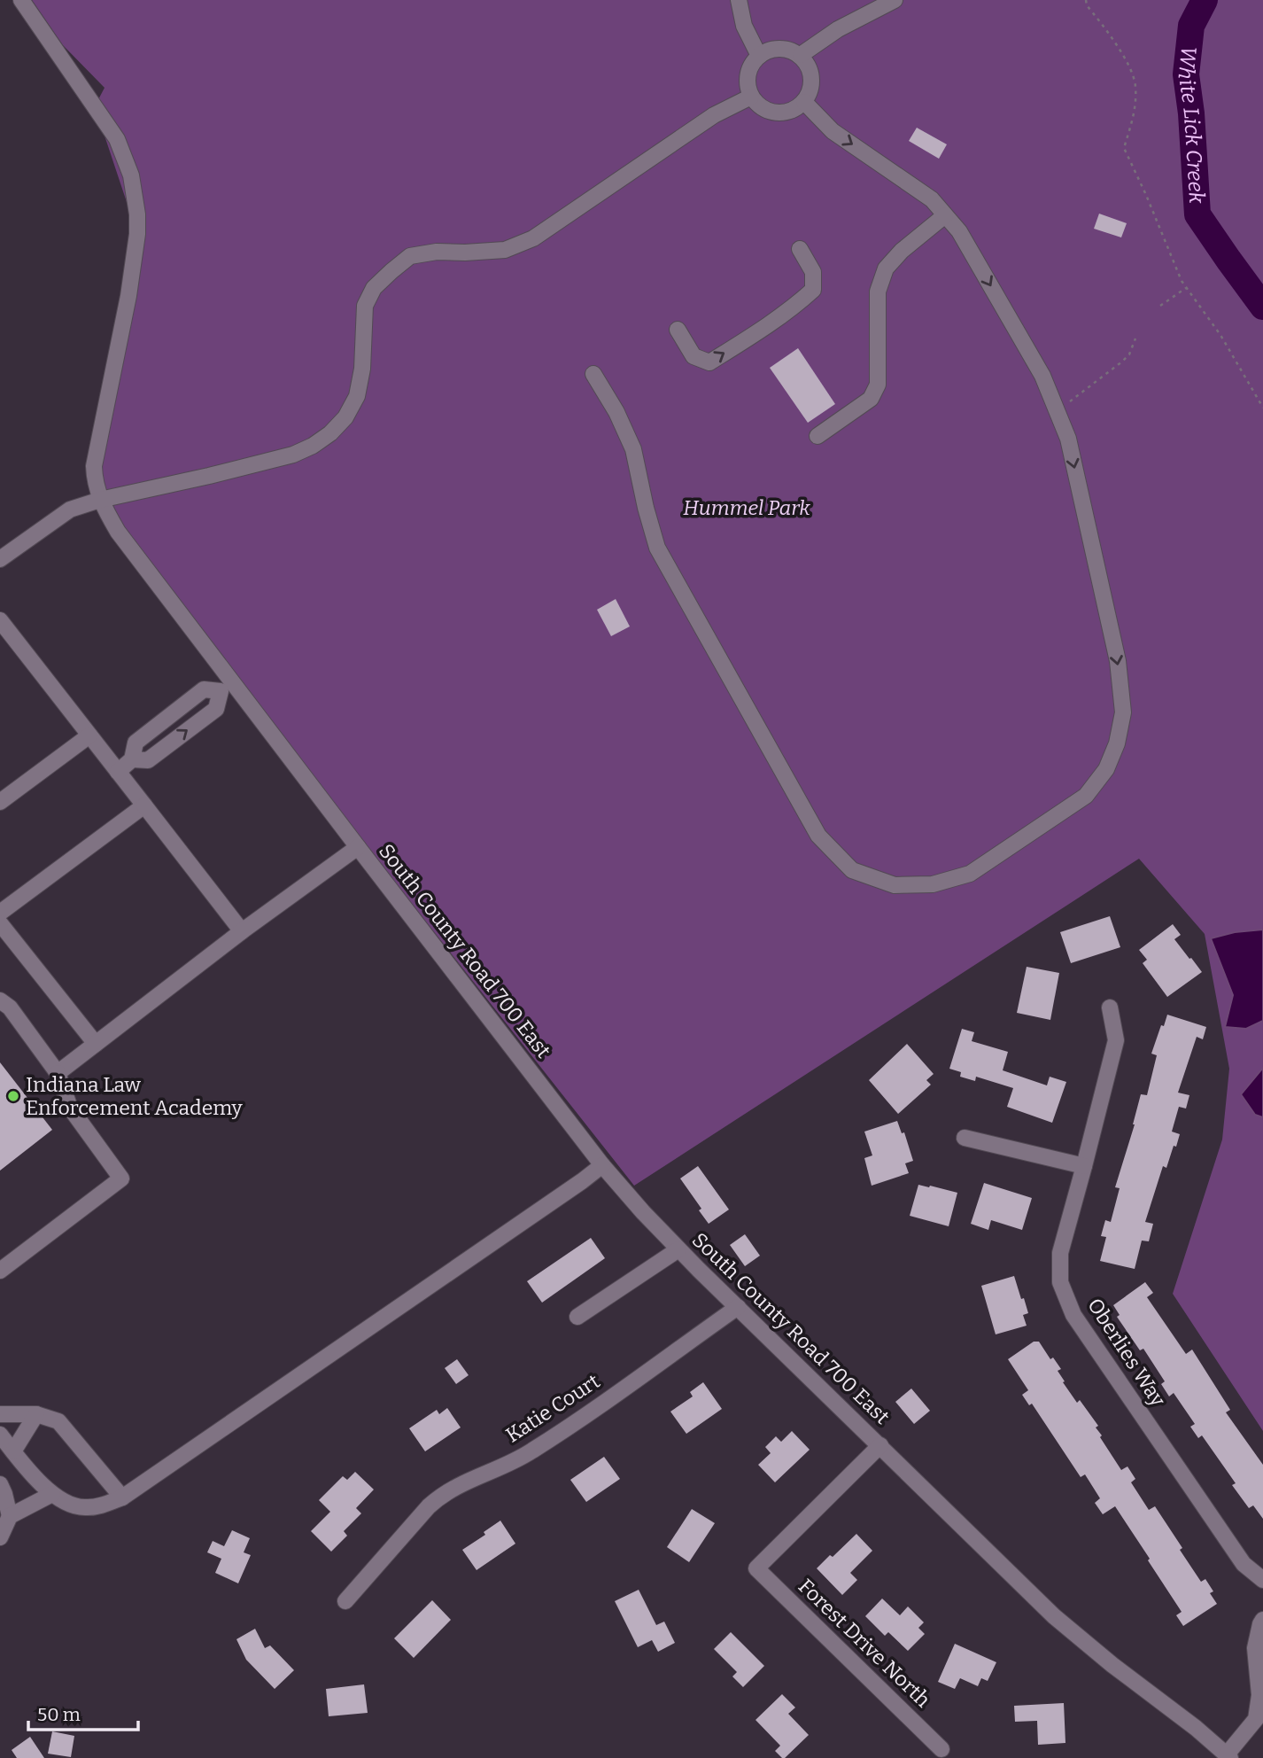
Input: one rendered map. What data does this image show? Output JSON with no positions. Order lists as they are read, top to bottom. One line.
{"streets":{"street":["South County Road 700 East","Oberlies Way","Katie Court","Forest Drive North"]},"crossings":[["South County Road 700 East","Katie Court"],["South County Road 700 East","Forest Drive North"]],"water":["White Lick Creek"],"parks":["Hummel Park"],"places":["Indiana Law Enforcement Academy"],"scale_bar":"50 m"}
